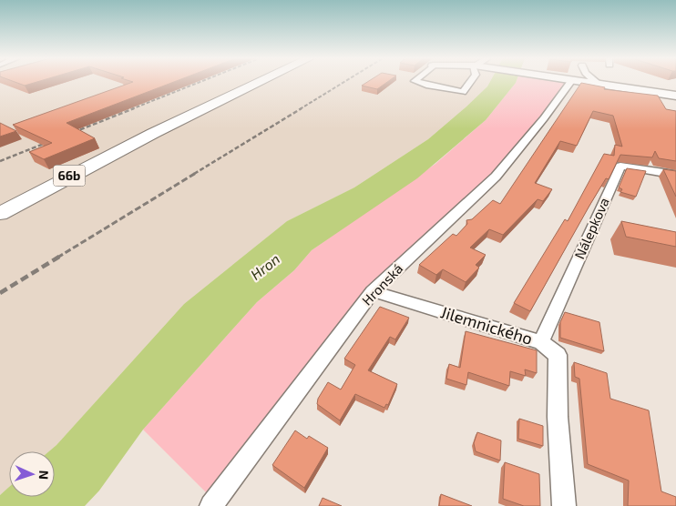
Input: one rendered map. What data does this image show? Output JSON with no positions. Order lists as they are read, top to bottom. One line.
{"streets":{"main road":["66b"],"street":["Nálepkova","Hronská","Jilemnického"]},"crossings":[["Nálepkova","Jilemnického"],["Hronská","Jilemnického"]],"water":["Hron"],"north":"right"}
